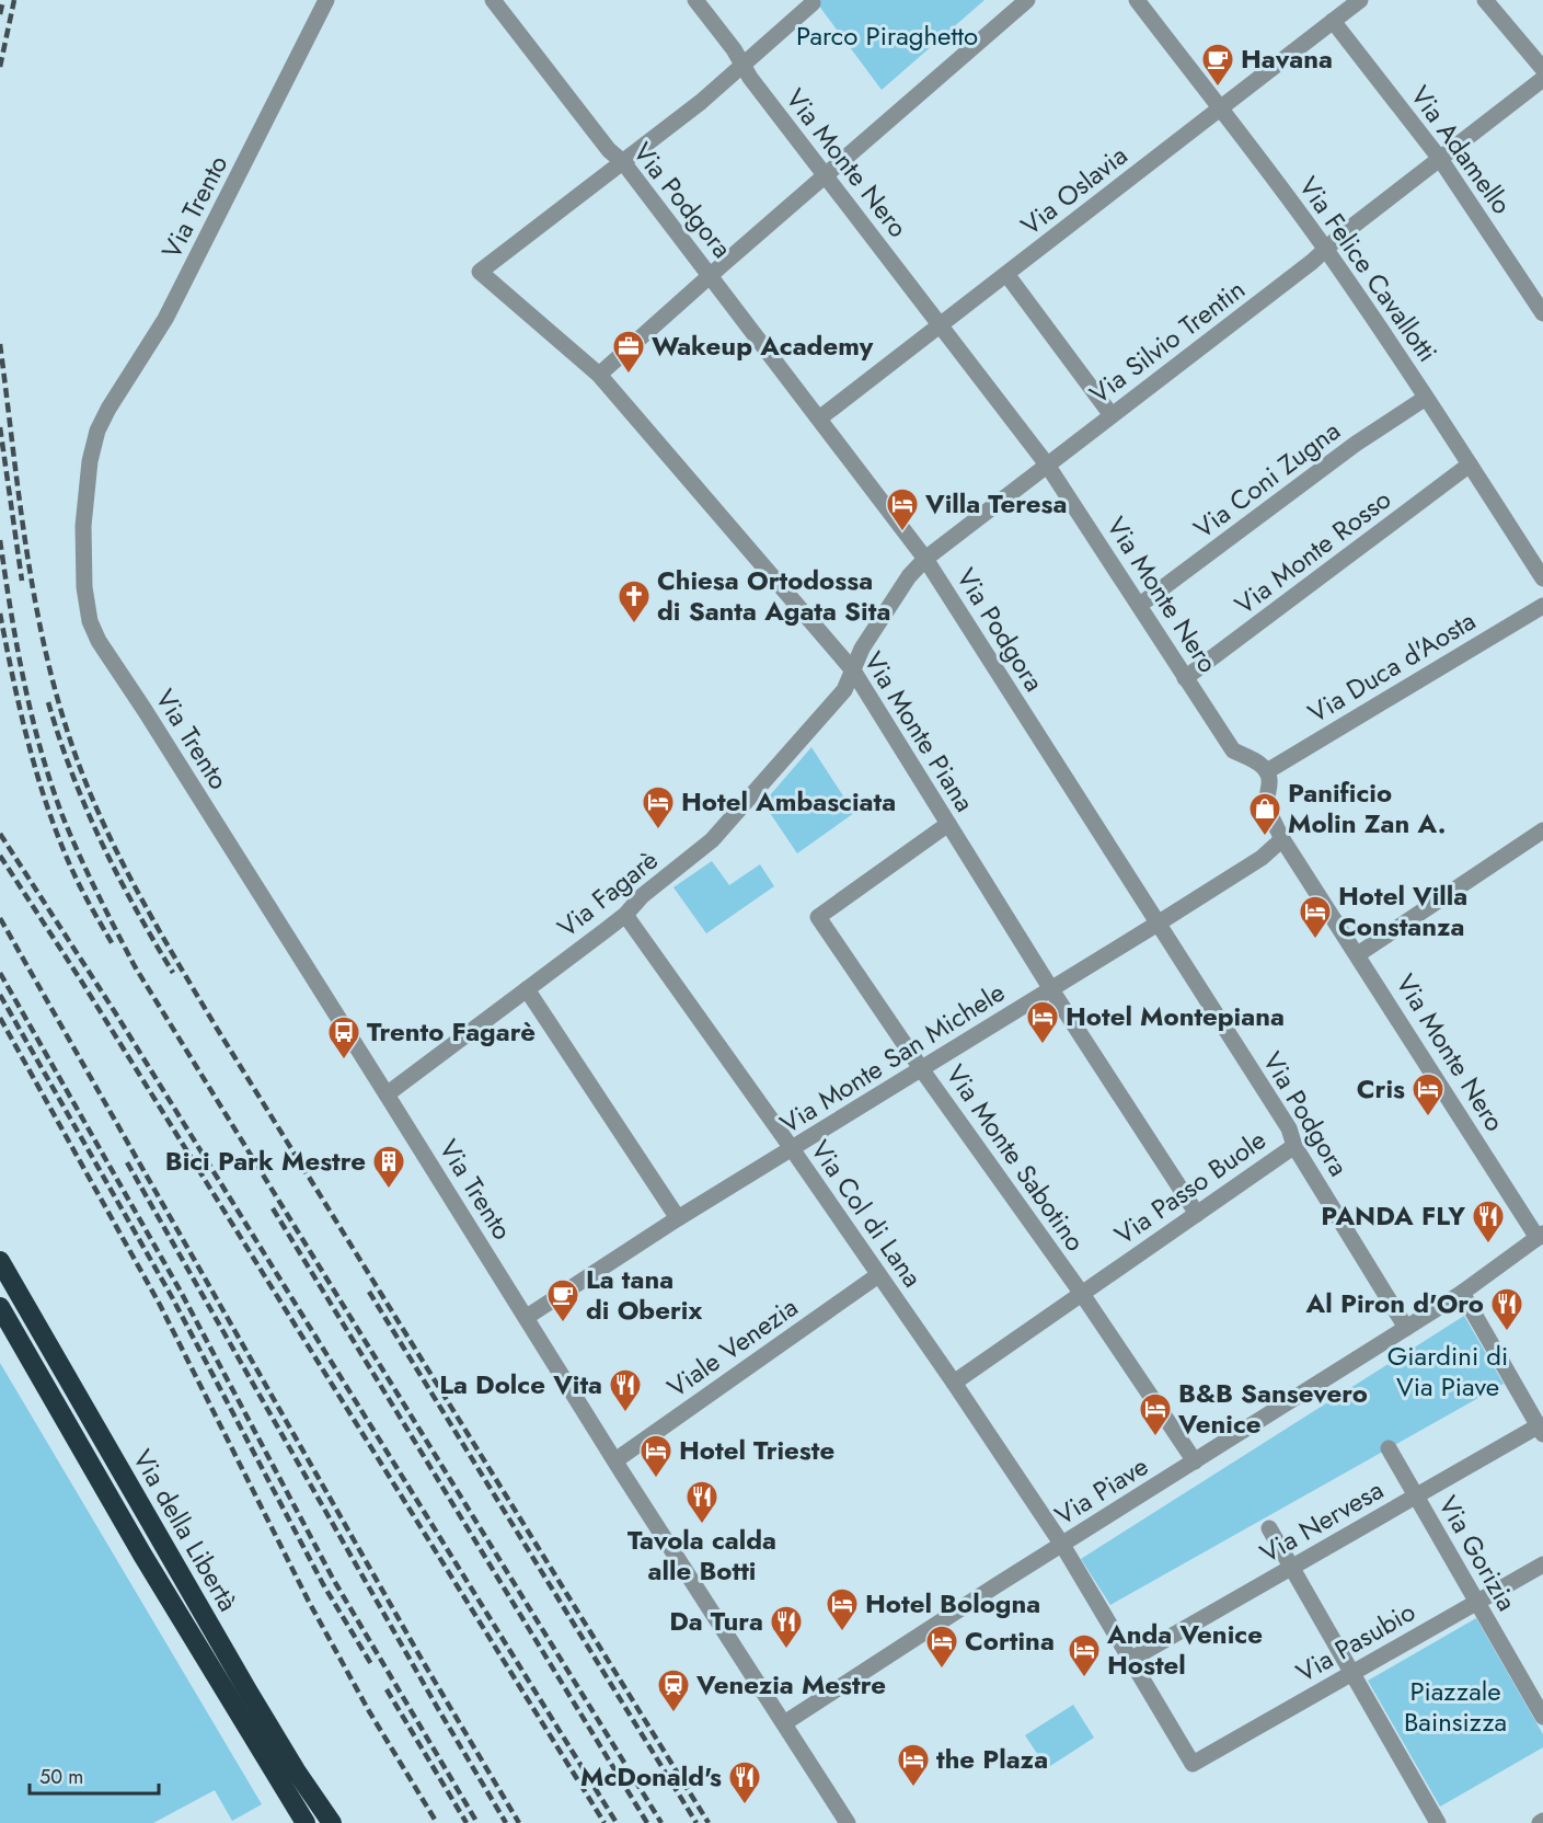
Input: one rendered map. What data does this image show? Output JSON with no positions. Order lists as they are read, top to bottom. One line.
{"streets":{"highway":["Via della Libertà"],"street":["Via Adamello","Via Monte Nero","Via Oslavia","Via Podgora","Via Trento","Via Felice Cavallotti","Via Silvio Trentin","Via Coni Zugna","Via Monte Rosso","Via Duca d'Aosta","Via Monte Piana","Via Fagarè","Via Monte San Michele","Via Monte Sabotino","Via Passo Buole","Via Col di Lana","Viale Venezia","Via Piave","Via Nervesa","Via Gorizia","Via Pasubio"]},"crossings":[["Via Adamello","Via Oslavia"],["Via Adamello","Via Silvio Trentin"],["Via Monte Nero","Via Oslavia"],["Via Monte Nero","Via Silvio Trentin"],["Via Monte Nero","Via Coni Zugna"],["Via Monte Nero","Via Monte Rosso"],["Via Monte Nero","Via Duca d'Aosta"],["Via Monte Nero","Via Monte San Michele"],["Via Monte Nero","Via Piave"],["Via Oslavia","Via Podgora"],["Via Oslavia","Via Felice Cavallotti"],["Via Podgora","Via Silvio Trentin"],["Via Podgora","Via Monte Piana"],["Via Podgora","Via Monte San Michele"],["Via Podgora","Via Passo Buole"],["Via Podgora","Via Piave"],["Via Trento","Via Fagarè"],["Via Trento","Via Monte San Michele"],["Via Trento","Viale Venezia"],["Via Trento","Via Piave"],["Via Felice Cavallotti","Via Silvio Trentin"],["Via Felice Cavallotti","Via Coni Zugna"],["Via Felice Cavallotti","Via Monte Rosso"],["Via Silvio Trentin","Via Monte Piana"],["Via Silvio Trentin","Via Fagarè"],["Via Monte Piana","Via Fagarè"],["Via Monte Piana","Via Monte San Michele"],["Via Monte Piana","Via Monte Sabotino"],["Via Monte Piana","Via Passo Buole"],["Via Fagarè","Via Col di Lana"],["Via Monte San Michele","Via Monte Sabotino"],["Via Monte San Michele","Via Col di Lana"],["Via Monte Sabotino","Via Passo Buole"],["Via Monte Sabotino","Via Piave"],["Via Passo Buole","Via Col di Lana"],["Via Col di Lana","Viale Venezia"],["Via Col di Lana","Via Piave"],["Via Col di Lana","Via Nervesa"],["Via Col di Lana","Via Pasubio"],["Via Nervesa","Via Gorizia"],["Via Gorizia","Via Pasubio"]],"parks":["Parco Piraghetto","Giardini di Via Piave","Piazzale Bainsizza"],"places":{"cafe":["Havana","La tana di Oberix"],"office":["Wakeup Academy"],"hotel":["Villa Teresa","Hotel Ambasciata","Hotel Villa Constanza","Hotel Montepiana","Cris","B&B Sansevero Venice","Hotel Trieste","Hotel Bologna","Cortina","Anda Venice Hostel","the Plaza"],"church":["Chiesa Ortodossa di Santa Agata Sita"],"shop":["Panificio Molin Zan A."],"bus stop":["Trento Fagarè"],"building":["Bici Park Mestre"],"restaurant":["PANDA FLY","Al Piron d'Oro","La Dolce Vita","Tavola calda alle Botti","Da Tura","McDonald's"],"station":["Venezia Mestre"]},"scale_bar":"50 m"}
